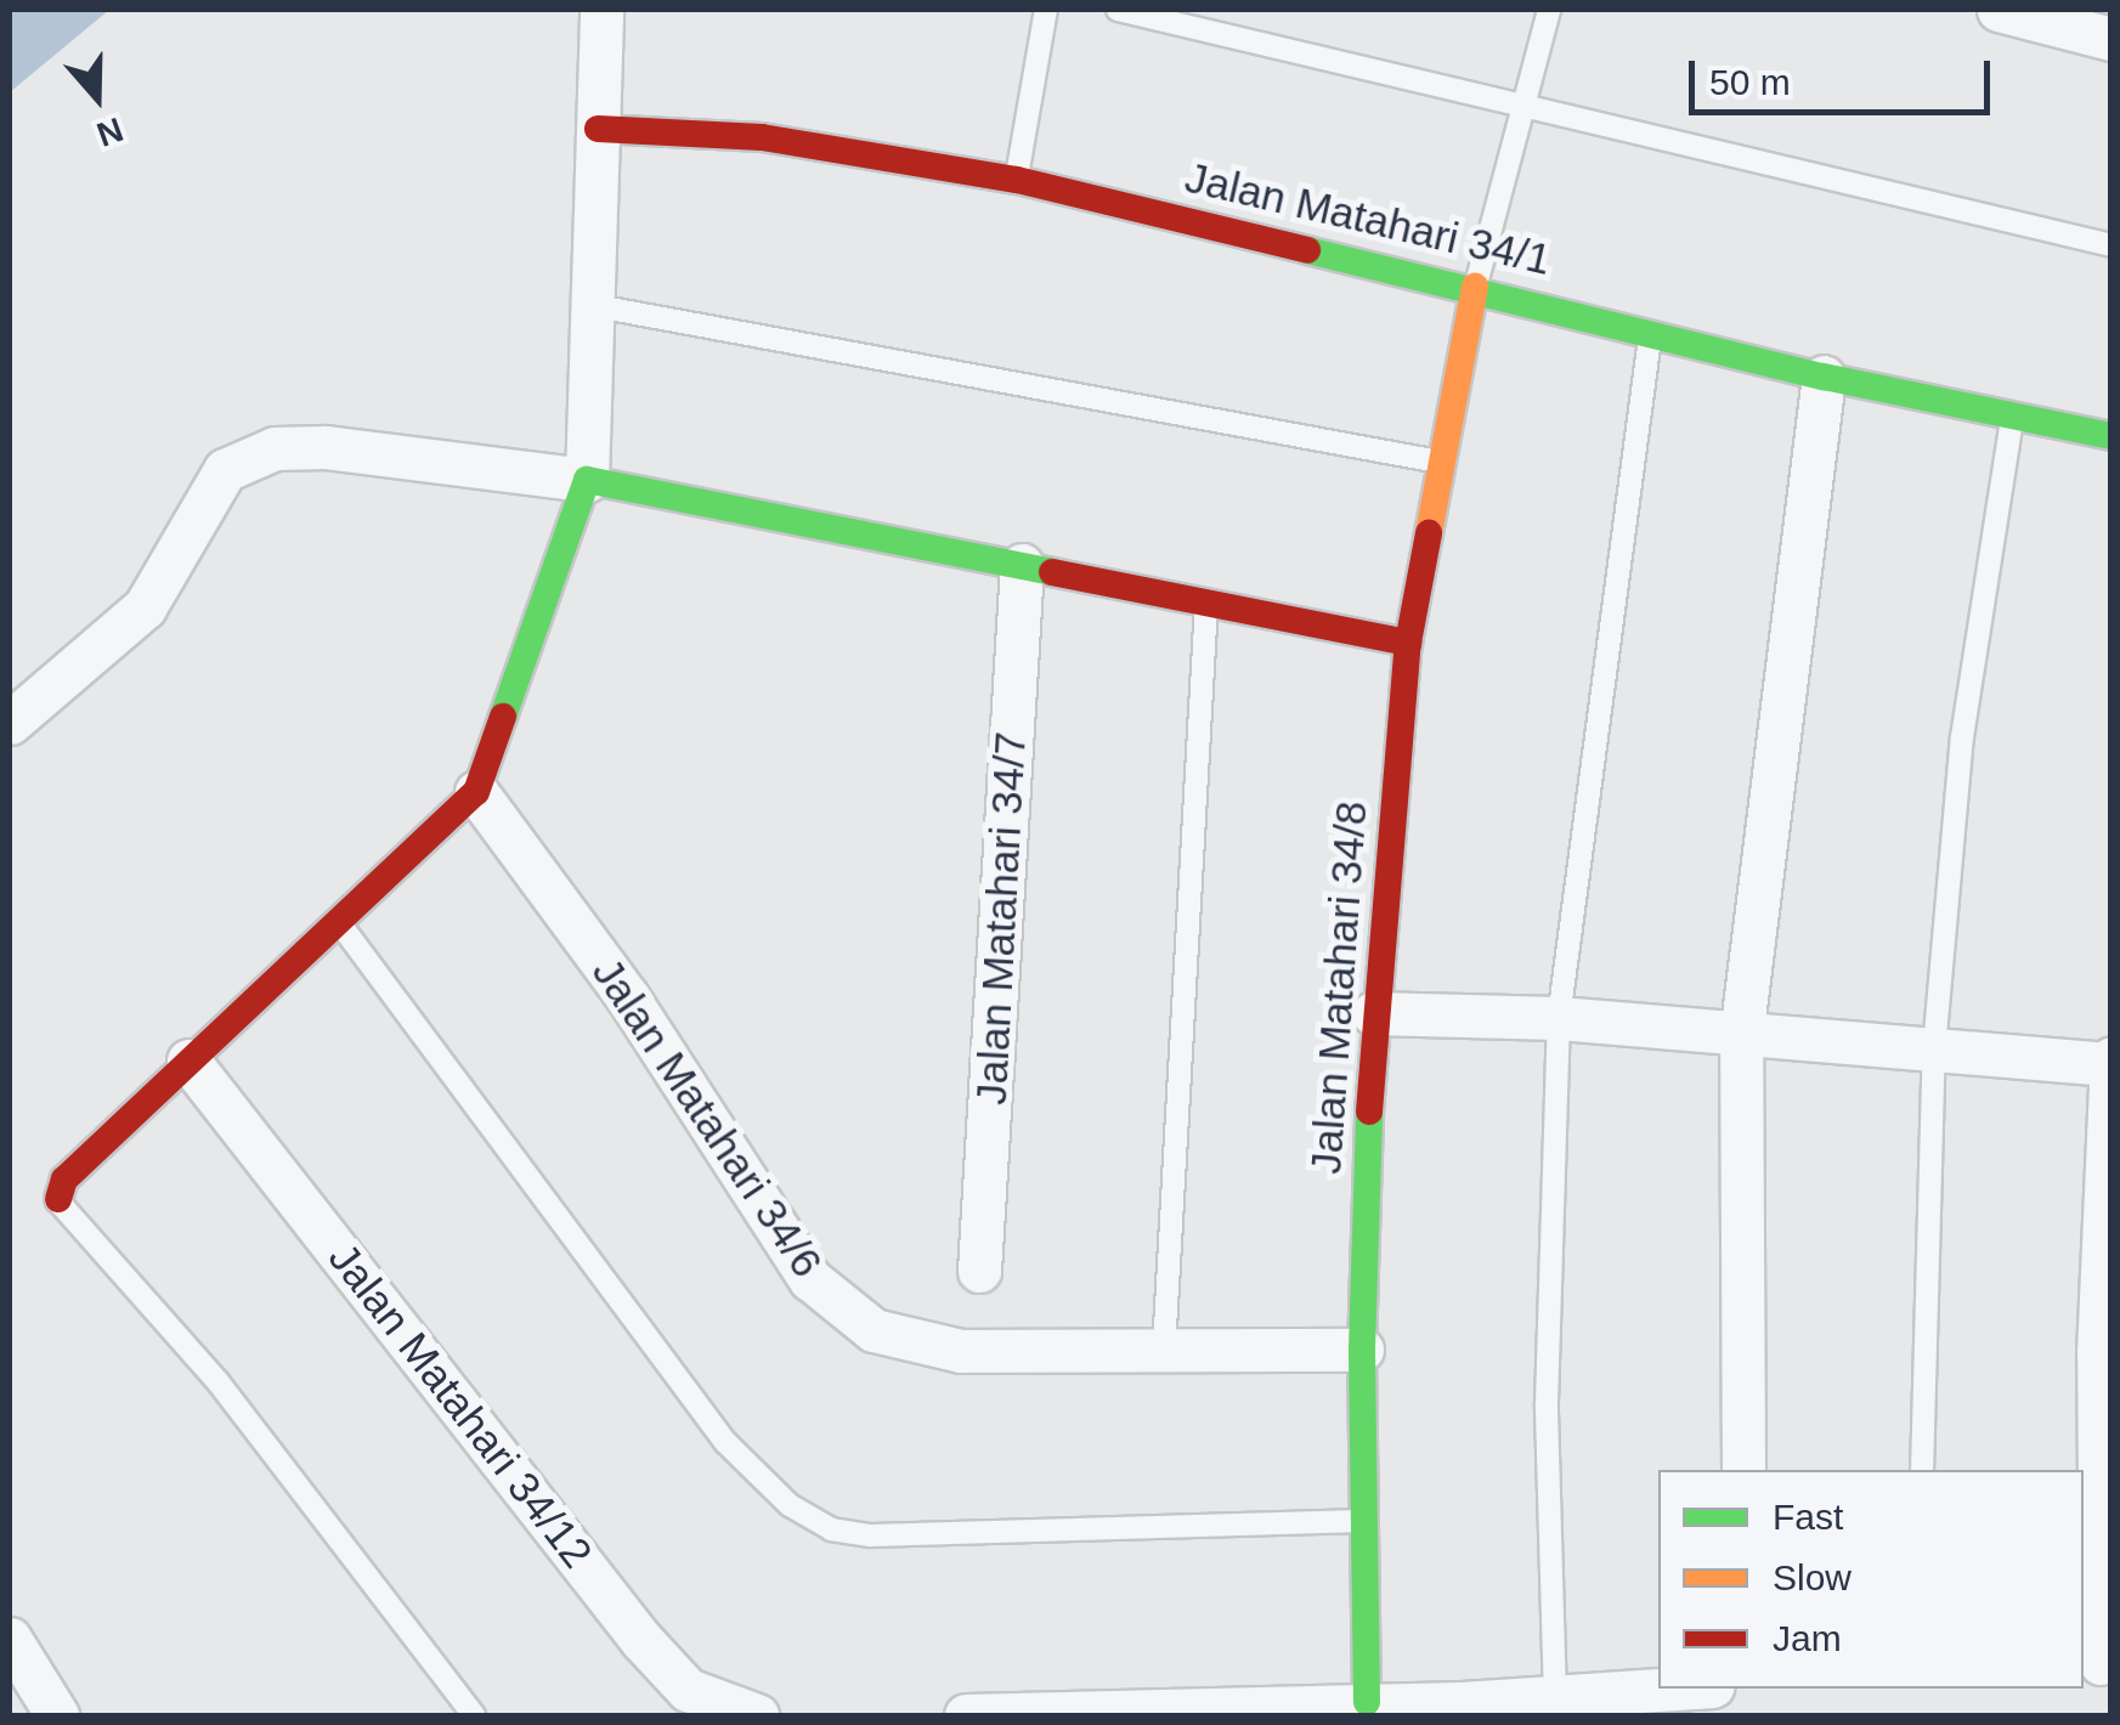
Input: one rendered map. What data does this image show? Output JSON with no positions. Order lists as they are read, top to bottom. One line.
{"streets":{"street":["Jalan Matahari 34/1","Jalan Matahari 34/7","Jalan Matahari 34/8","Jalan Matahari 34/6","Jalan Matahari 34/12"]},"crossings":[["Jalan Matahari 34/1","Jalan Matahari 34/8"],["Jalan Matahari 34/8","Jalan Matahari 34/6"]],"legend":["Fast","Slow","Jam"],"scale_bar":"50 m","north":"bottom"}
